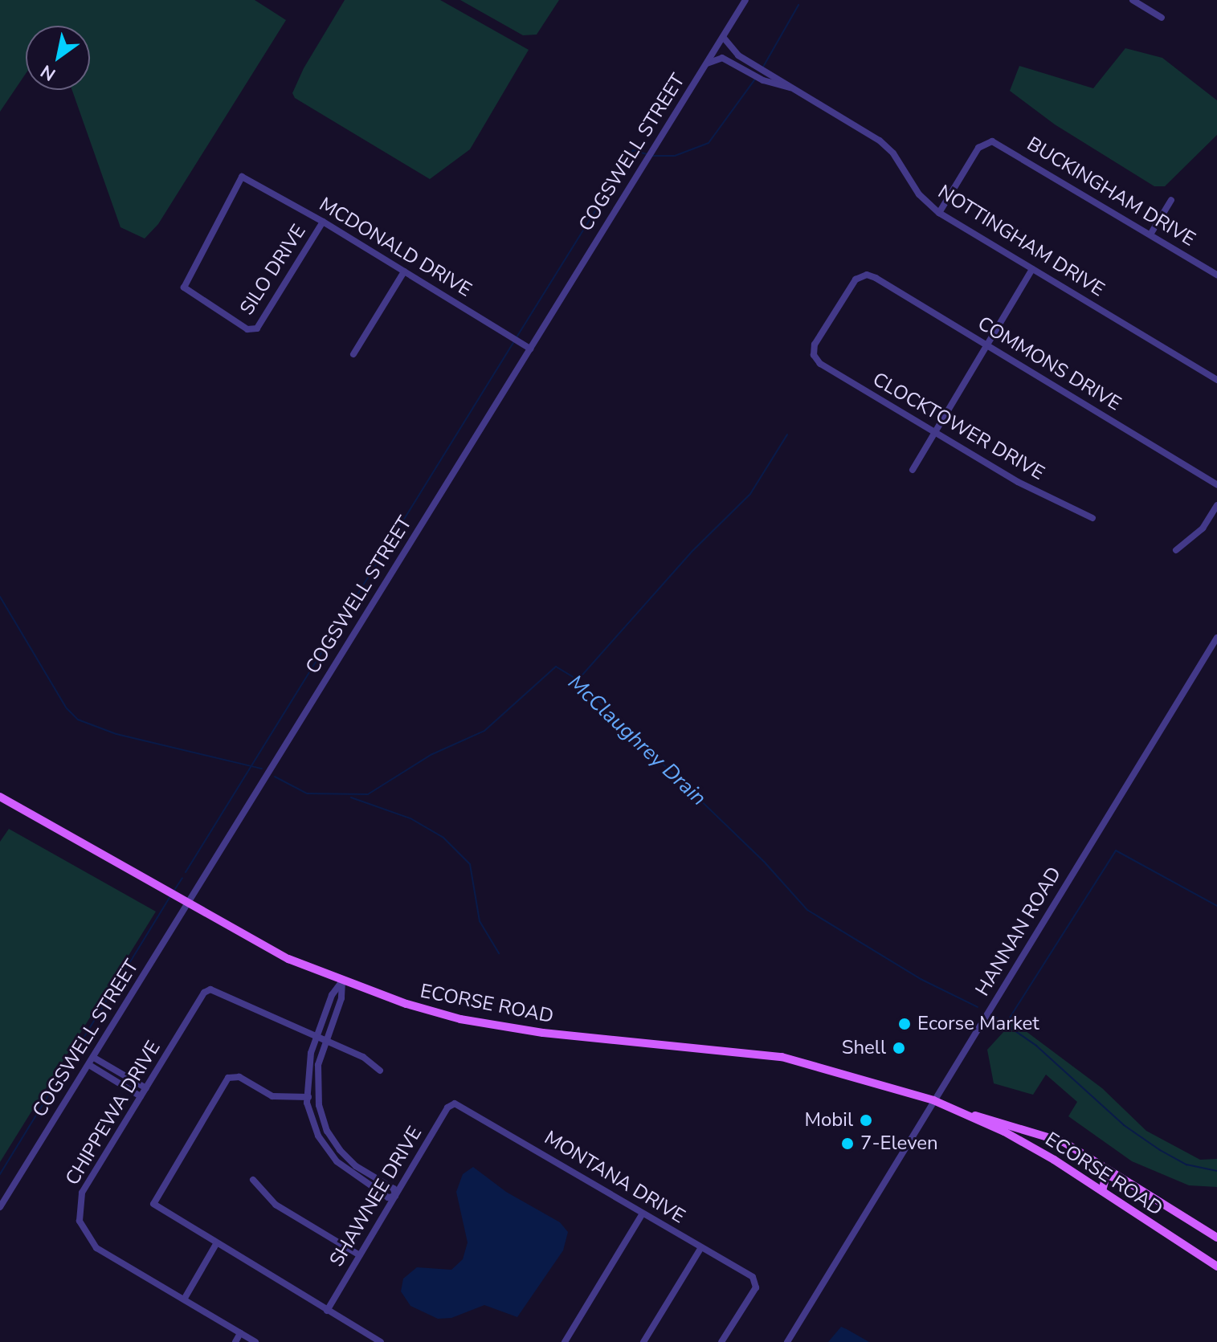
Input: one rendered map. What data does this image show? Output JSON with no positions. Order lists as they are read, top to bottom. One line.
{"streets":{"main road":["ECORSE ROAD"],"street":["COGSWELL STREET","BUCKINGHAM DRIVE","NOTTINGHAM DRIVE","MCDONALD DRIVE","SILO DRIVE","COMMONS DRIVE","CLOCKTOWER DRIVE","HANNAN ROAD","CHIPPEWA DRIVE","MONTANA DRIVE","SHAWNEE DRIVE"]},"crossings":[["COGSWELL STREET","NOTTINGHAM DRIVE"],["COGSWELL STREET","MCDONALD DRIVE"],["COGSWELL STREET","ECORSE ROAD"],["BUCKINGHAM DRIVE","NOTTINGHAM DRIVE"],["MCDONALD DRIVE","SILO DRIVE"],["COMMONS DRIVE","CLOCKTOWER DRIVE"],["HANNAN ROAD","ECORSE ROAD"],["MONTANA DRIVE","SHAWNEE DRIVE"]],"water":["McClaughrey Drain"],"places":["Ecorse Market","Shell","Mobil","7-Eleven"],"north":"bottom left"}
